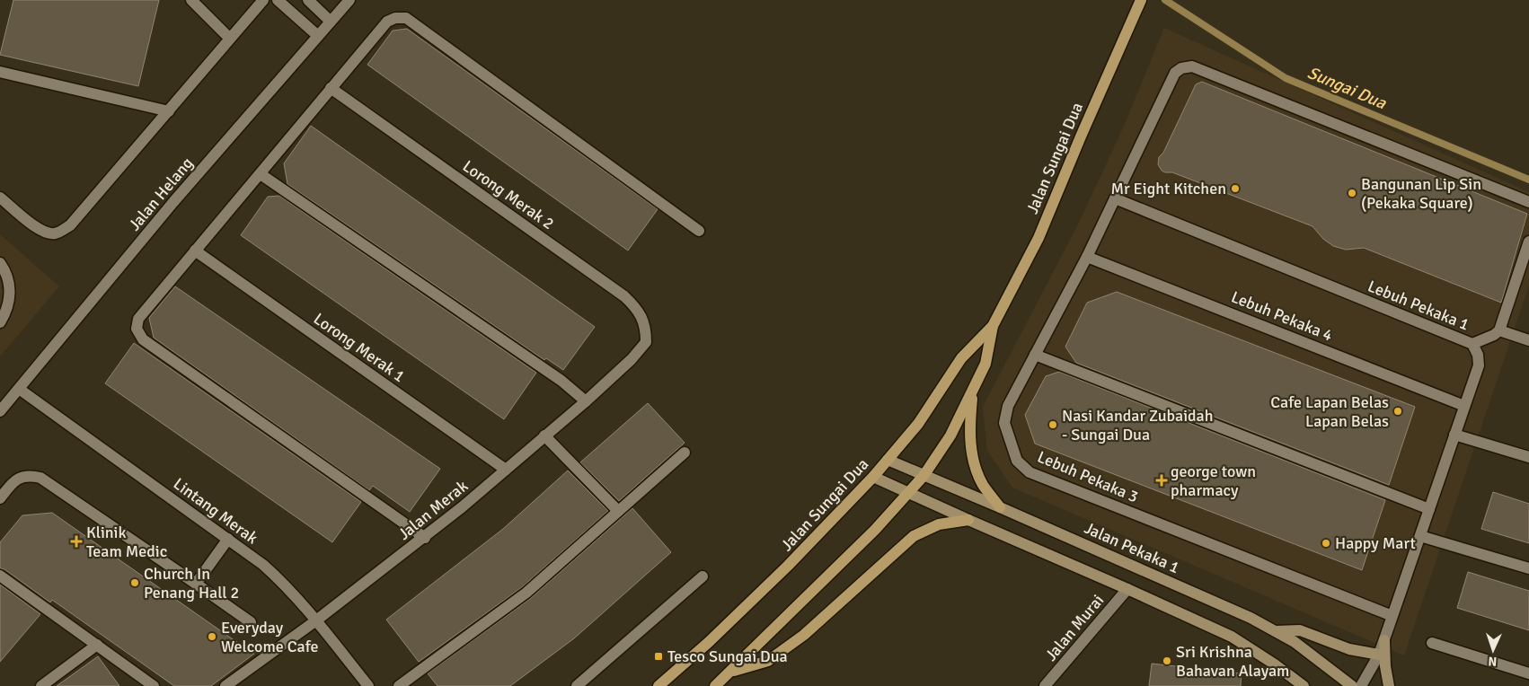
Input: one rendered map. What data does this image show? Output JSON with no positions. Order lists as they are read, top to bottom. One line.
{"streets":{"main road":["Jalan Sungai Dua","Jalan Pekaka 1"],"street":["Jalan Helang","Lorong Merak 2","Lebuh Pekaka 1","Lebuh Pekaka 4","Lorong Merak 1","Lebuh Pekaka 3","Jalan Merak","Lintang Merak","Jalan Murai"]},"crossings":[["Jalan Sungai Dua","Jalan Pekaka 1"],["Jalan Helang","Lintang Merak"],["Lorong Merak 2","Jalan Merak"],["Lebuh Pekaka 1","Lebuh Pekaka 4"],["Lebuh Pekaka 1","Lebuh Pekaka 3"],["Lebuh Pekaka 4","Lebuh Pekaka 3"],["Lorong Merak 1","Jalan Merak"],["Jalan Merak","Lintang Merak"]],"water":["Sungai Dua"],"places":{"other":["Mr Eight Kitchen","Bangunan Lip Sin (Pekaka Square)","Cafe Lapan Belas Lapan Belas","Nasi Kandar Zubaidah - Sungai Dua","Happy Mart","Church In Penang Hall 2","Everyday Welcome Cafe","Sri Krishna Bahavan Alayam"],"health":["george town pharmacy","Klinik Team Medic"],"transit":["Tesco Sungai Dua"]},"north":"bottom"}
